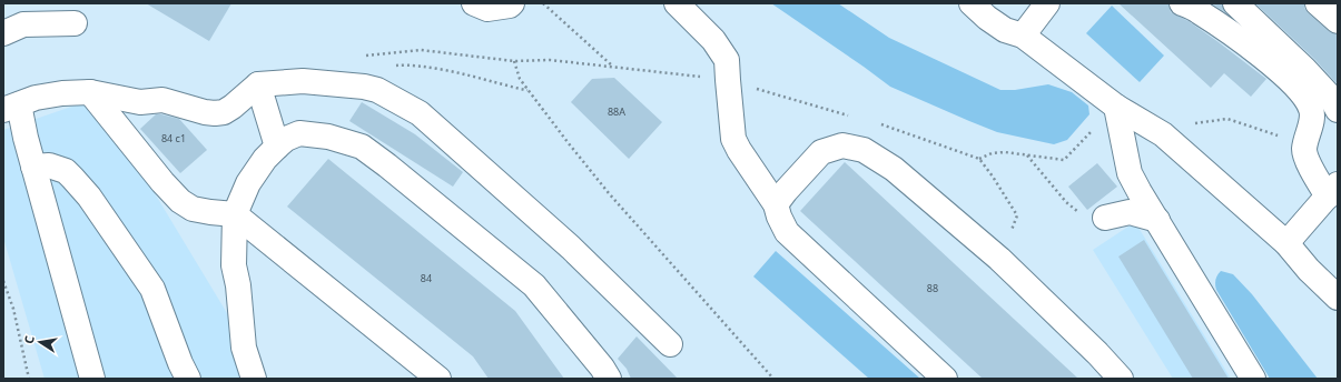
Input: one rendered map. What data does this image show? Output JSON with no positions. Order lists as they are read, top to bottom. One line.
{"house_numbers":["88А","84 с1","84","88"],"north":"left"}
